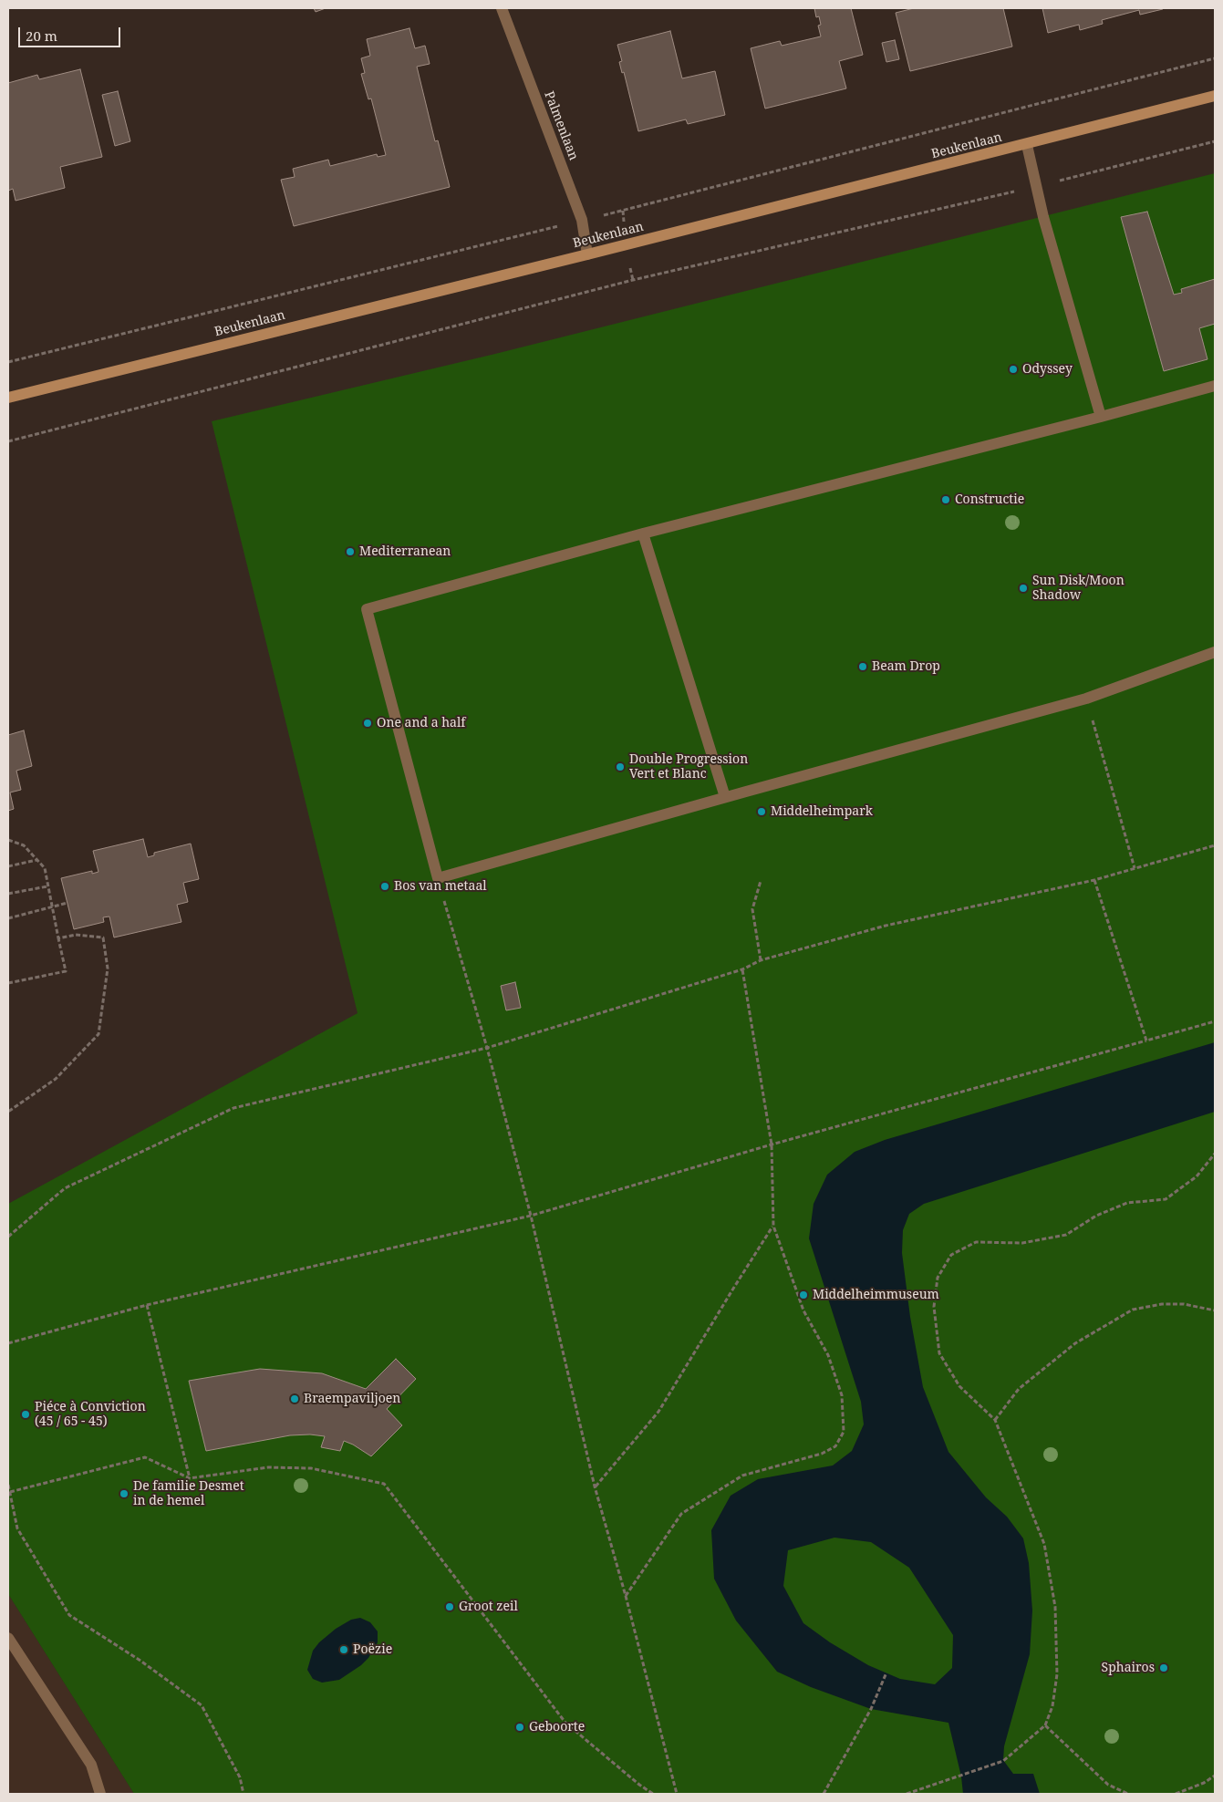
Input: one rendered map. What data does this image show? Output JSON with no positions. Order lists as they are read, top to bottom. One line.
{"streets":{"street":["Palmenlaan","Beukenlaan"]},"crossings":[["Palmenlaan","Beukenlaan"]],"places":["Odyssey","Constructie","Mediterranean","Sun Disk/Moon Shadow","Beam Drop","One and a half","Double Progression Vert et Blanc","Middelheimpark","Bos van metaal","Middelheimmuseum","Braempaviljoen","Piéce à Conviction (45 / 65 - 45)","De familie Desmet in de hemel","Groot zeil","Poëzie","Sphairos","Geboorte"],"scale_bar":"20 m"}
